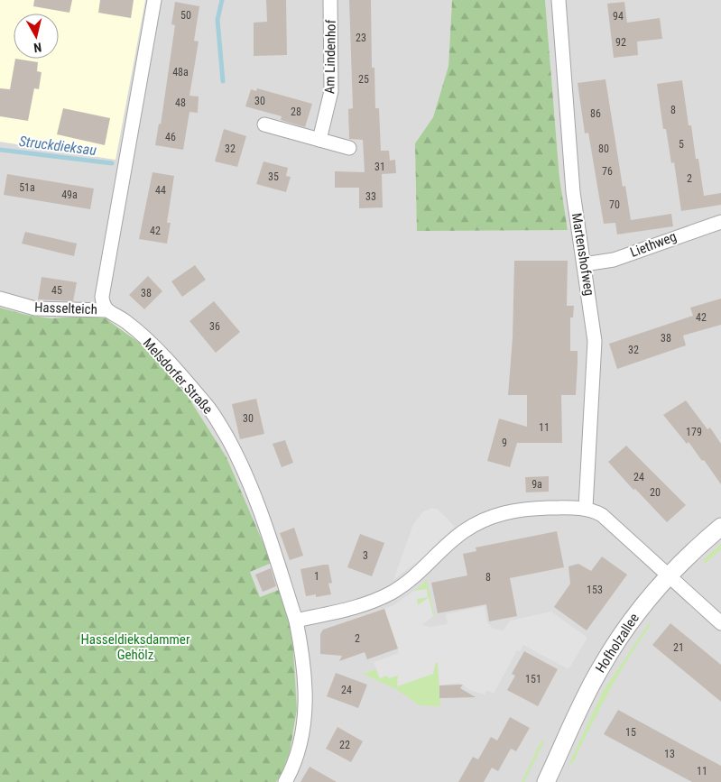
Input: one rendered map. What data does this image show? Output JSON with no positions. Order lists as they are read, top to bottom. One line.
{"streets":{"street":["Am Lindenhof","Liethweg","Martenshofweg","Hasselteich","Melsdorfer Straße","Hofholzallee"]},"crossings":[["Liethweg","Martenshofweg"],["Hasselteich","Melsdorfer Straße"]],"water":["Struckdieksau"],"parks":["Hasseldieksdammer Gehölz"],"house_numbers":["50","94","23","92","48a","25","30","48","8","28","86","46","5","32","80","31","76","35","2","51a","44","49a","33","70","42","45","38","42","36","38","32","30","11","179","9","24","9a","20","3","1","8","153","2","21","151","24","15","22","13","11"],"north":"bottom"}
